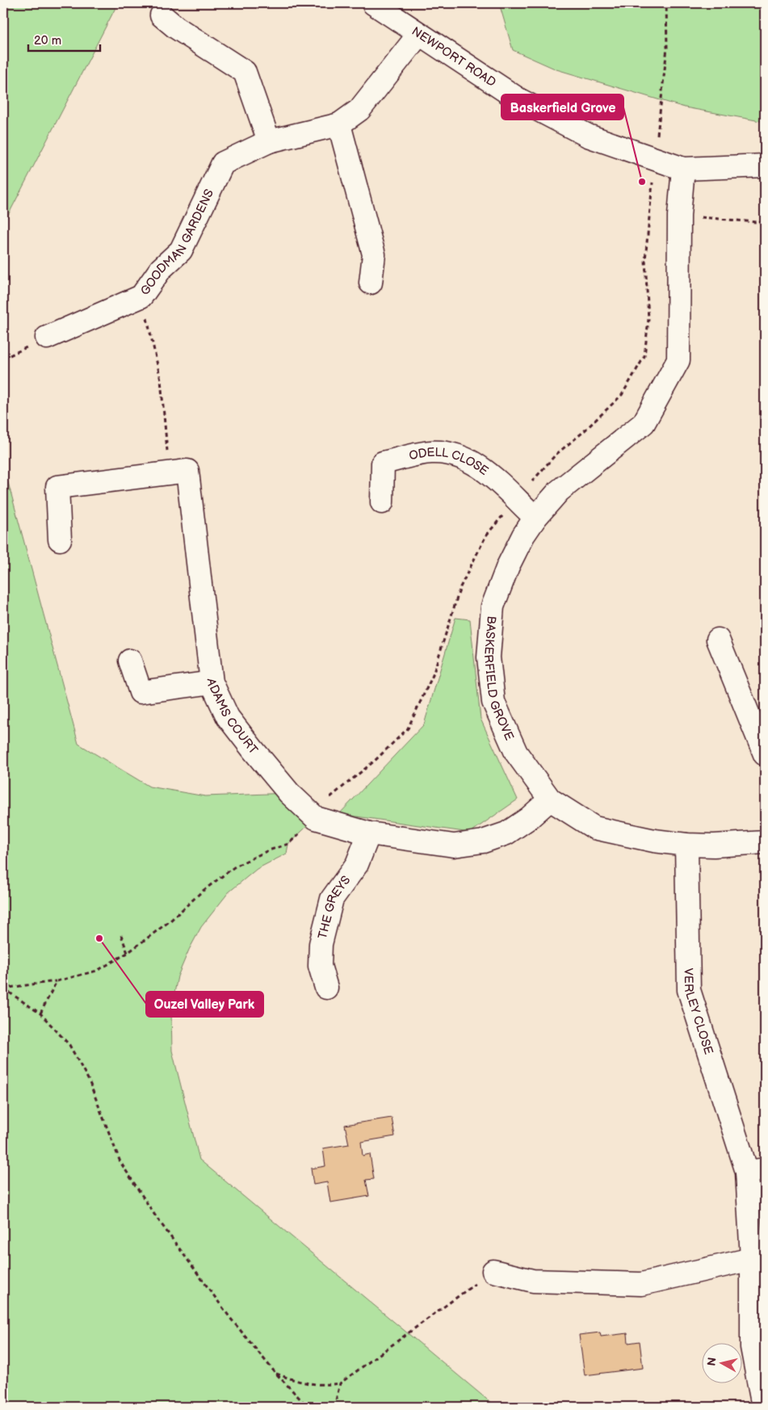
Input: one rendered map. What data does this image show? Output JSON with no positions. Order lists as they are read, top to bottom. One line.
{"streets":{"street":["NEWPORT ROAD","GOODMAN GARDENS","ODELL CLOSE","BASKERFIELD GROVE","ADAMS COURT","THE GREYS","VERLEY CLOSE"]},"crossings":[["NEWPORT ROAD","GOODMAN GARDENS"],["NEWPORT ROAD","BASKERFIELD GROVE"],["ODELL CLOSE","BASKERFIELD GROVE"],["BASKERFIELD GROVE","ADAMS COURT"],["BASKERFIELD GROVE","VERLEY CLOSE"],["ADAMS COURT","THE GREYS"]],"places":["Baskerfield Grove","Ouzel Valley Park"],"scale_bar":"20 m","north":"left"}
